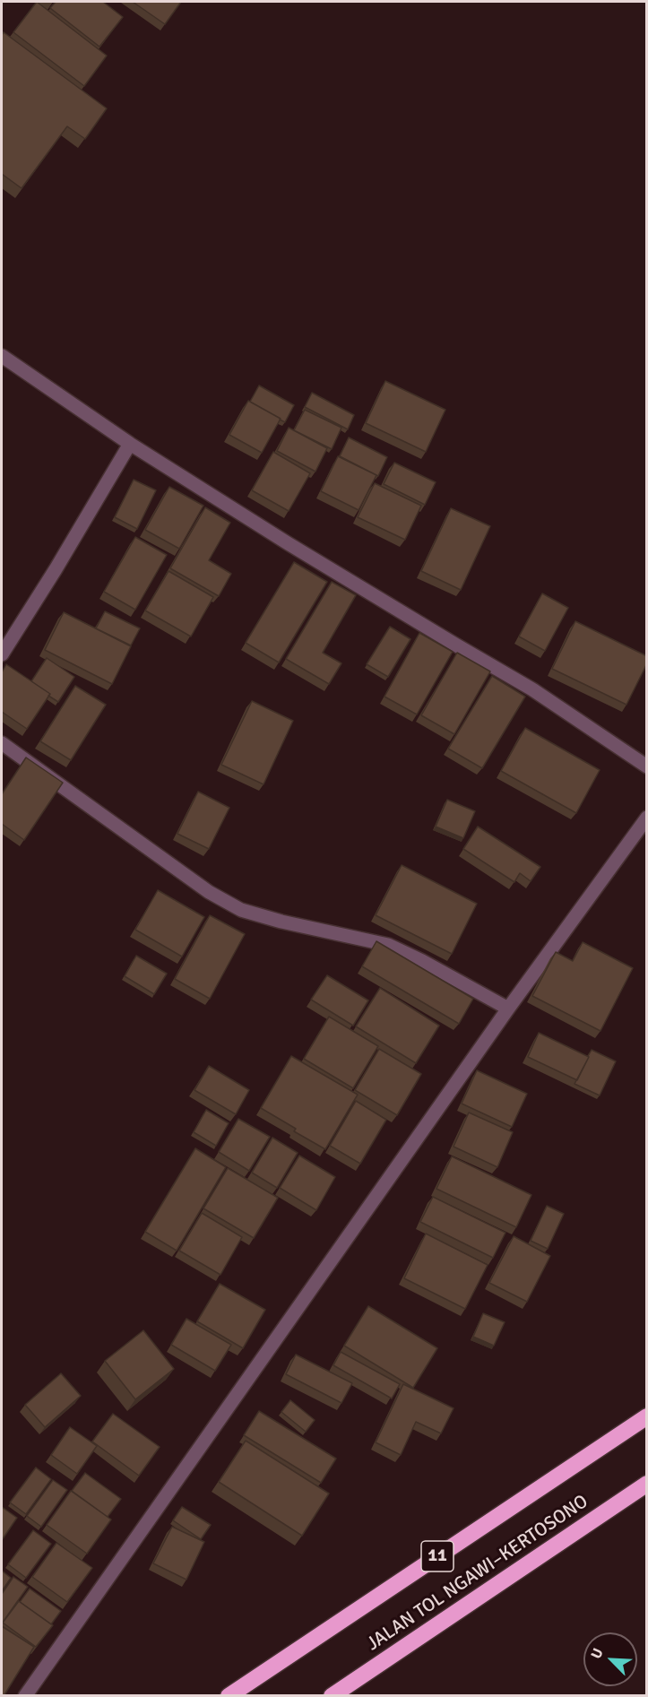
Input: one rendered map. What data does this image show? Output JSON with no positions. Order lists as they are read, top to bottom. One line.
{"streets":{"highway":["11","JALAN TOL NGAWI–KERTOSONO"]},"north":"top left"}
